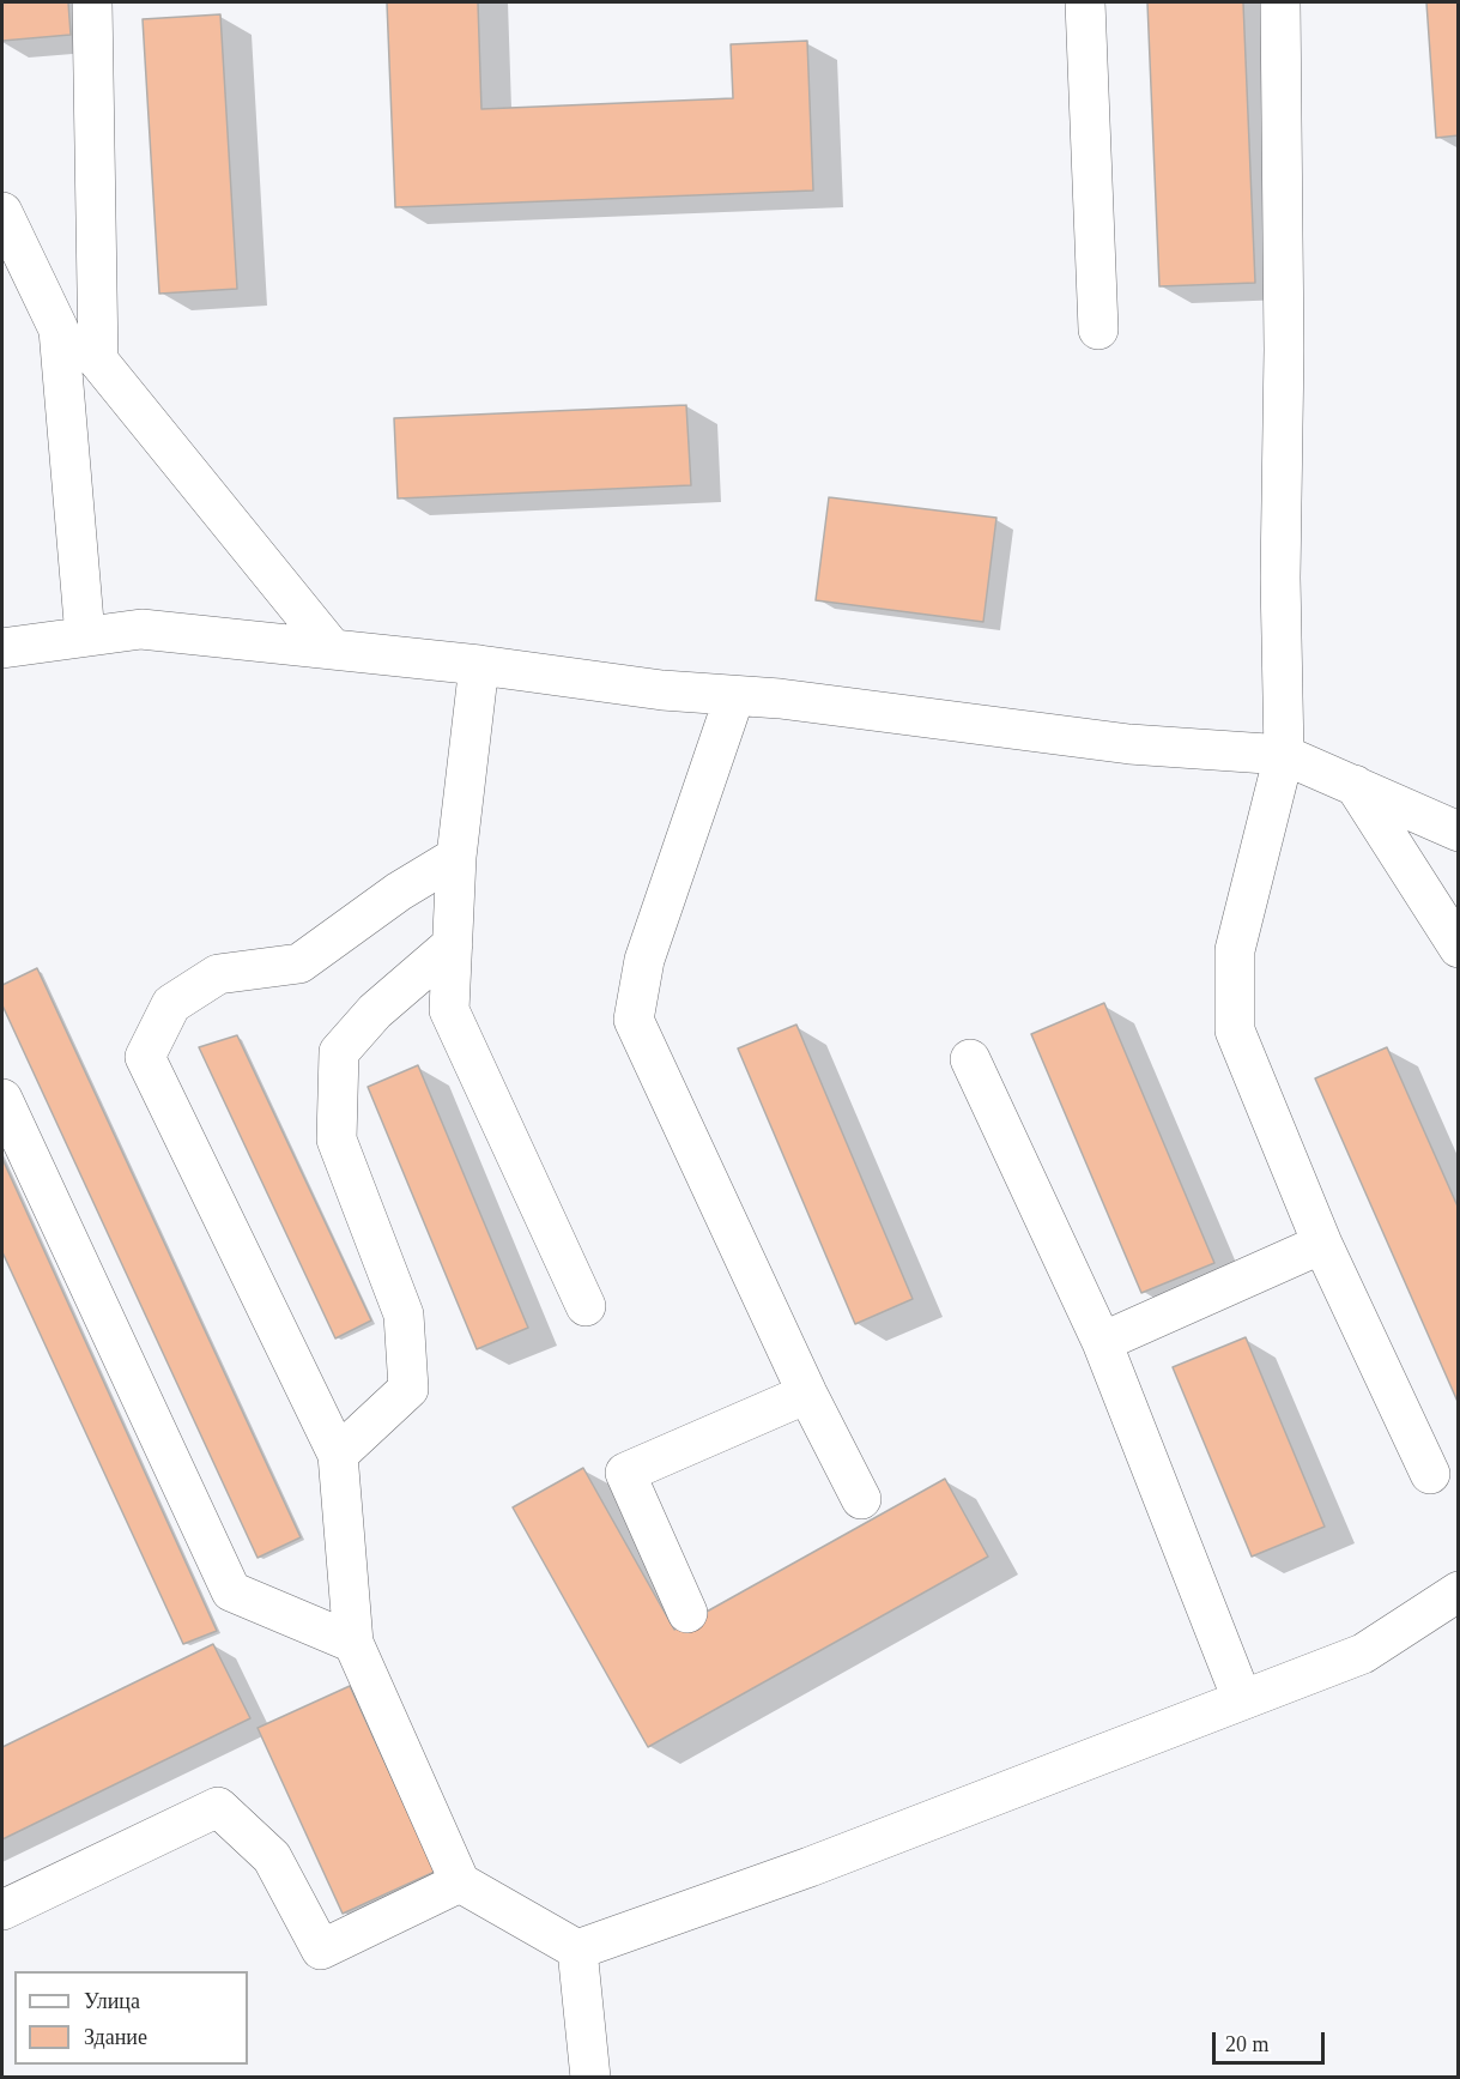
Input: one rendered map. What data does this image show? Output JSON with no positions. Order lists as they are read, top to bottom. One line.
{"legend":["Улица","Здание"],"scale_bar":"20 m"}
